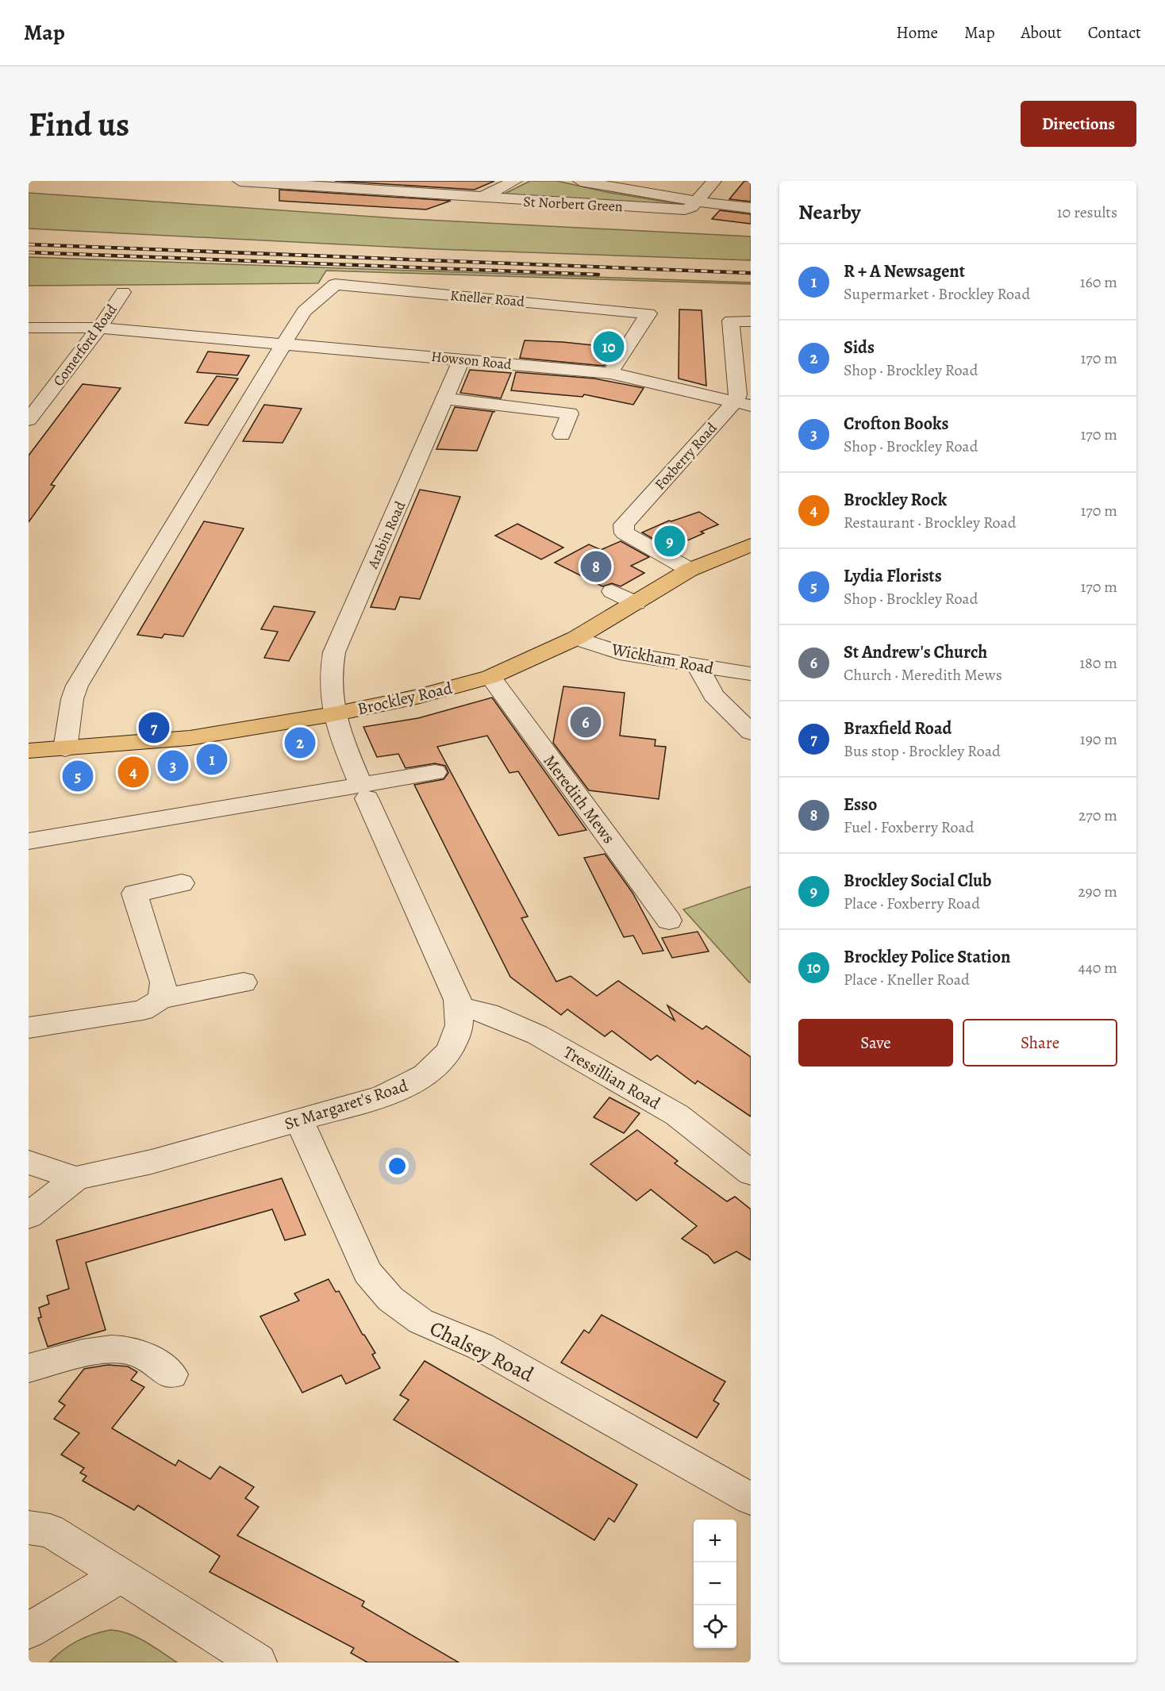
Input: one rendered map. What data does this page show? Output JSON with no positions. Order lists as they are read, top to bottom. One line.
{"streets":{"main road":["Brockley Road"],"street":["St Norbert Green","Kneller Road","Comerford Road","Howson Road","Foxberry Road","Arabin Road","Wickham Road","Meredith Mews","Tressillian Road","St Margaret's Road","Chalsey Road"]},"crossings":[["Kneller Road","Howson Road"],["Comerford Road","Howson Road"],["Howson Road","Foxberry Road"],["Howson Road","Arabin Road"],["Foxberry Road","Brockley Road"],["Arabin Road","Brockley Road"],["Arabin Road","St Margaret's Road"],["Wickham Road","Brockley Road"],["Brockley Road","Meredith Mews"],["Tressillian Road","St Margaret's Road"],["St Margaret's Road","Chalsey Road"]],"page":{"header":"Map","nav":["Home","Map","About","Contact"],"buttons":["Directions",["Save","Share"]],"title":"Find us","heading":["Nearby","10 results"],"list":[{"mark":"1","name":"R + A Newsagent","note":"Supermarket · Brockley Road","value":"160 m"},{"mark":"2","name":"Sids","note":"Shop · Brockley Road","value":"170 m"},{"mark":"3","name":"Crofton Books","note":"Shop · Brockley Road","value":"170 m"},{"mark":"4","name":"Brockley Rock","note":"Restaurant · Brockley Road","value":"170 m"},{"mark":"5","name":"Lydia Florists","note":"Shop · Brockley Road","value":"170 m"},{"mark":"6","name":"St Andrew's Church","note":"Church · Meredith Mews","value":"180 m"},{"mark":"7","name":"Braxfield Road","note":"Bus stop · Brockley Road","value":"190 m"},{"mark":"8","name":"Esso","note":"Fuel · Foxberry Road","value":"270 m"},{"mark":"9","name":"Brockley Social Club","note":"Place · Foxberry Road","value":"290 m"},{"mark":"10","name":"Brockley Police Station","note":"Place · Kneller Road","value":"440 m"}],"pins":["10","9","8","6","7","2","1","3","4","5"],"map_buttons":["+","−"]}}
